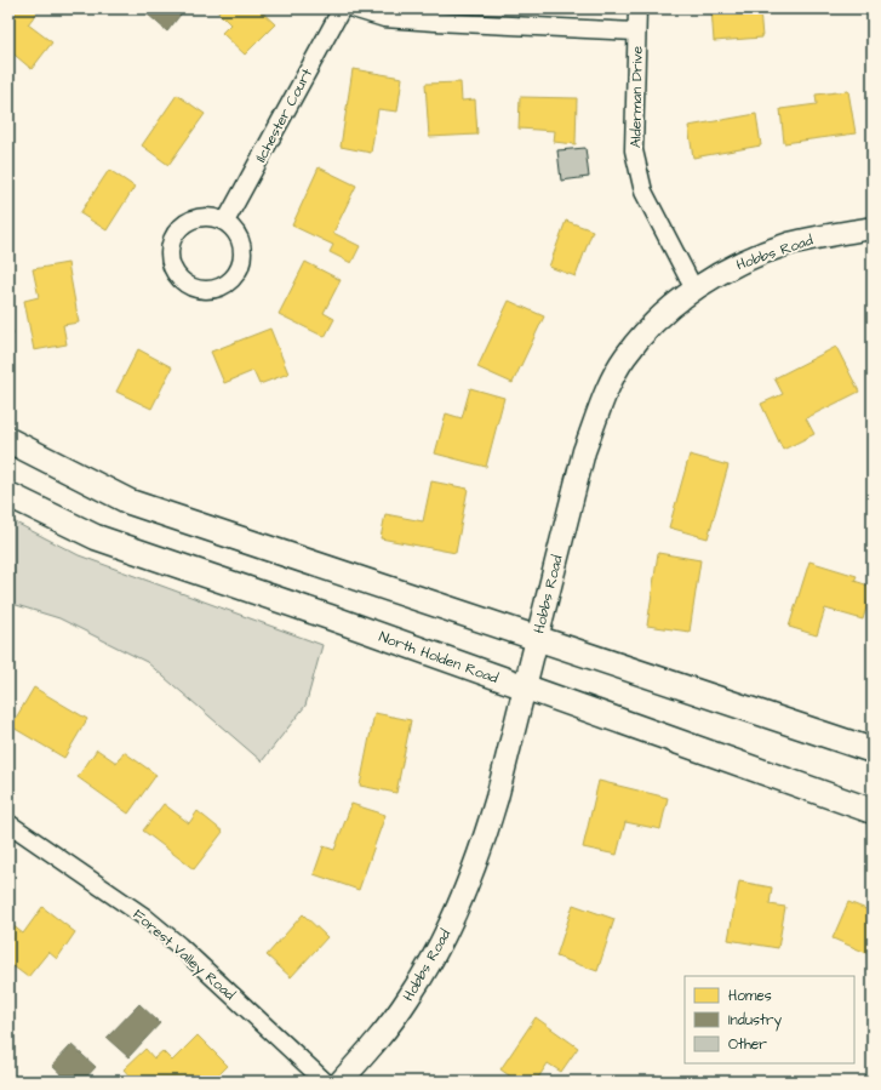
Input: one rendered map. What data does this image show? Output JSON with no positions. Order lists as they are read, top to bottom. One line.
{"streets":{"main road":["North Holden Road"],"street":["Alderman Drive","Ilchester Court","Hobbs Road","Forest Valley Road"]},"crossings":[["Alderman Drive","Hobbs Road"],["Hobbs Road","North Holden Road"]],"legend":["Homes","Industry","Other"]}
